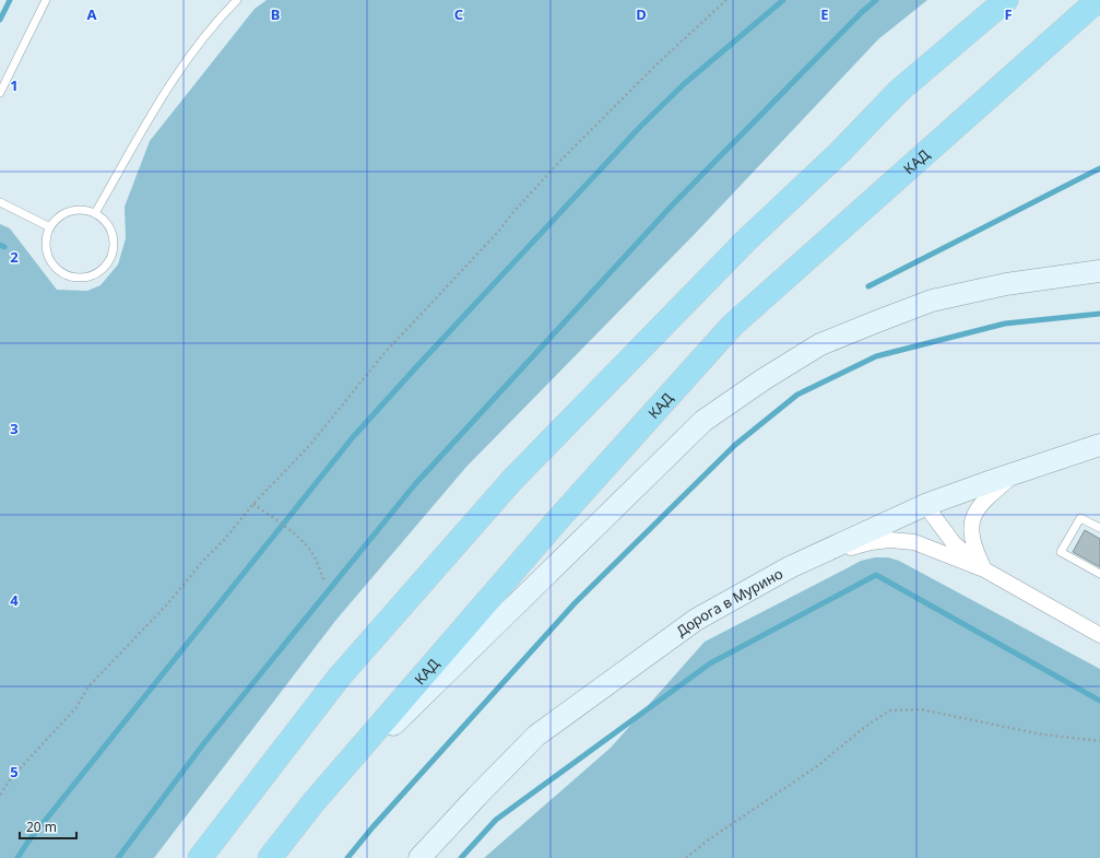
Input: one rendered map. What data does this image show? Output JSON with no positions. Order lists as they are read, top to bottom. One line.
{"streets":{"highway":["КАД"],"main road":["Дорога в Мурино"]},"scale_bar":"20 m","grid":{"columns":["A","B","C","D","E","F"],"rows":["1","2","3","4","5"]}}
